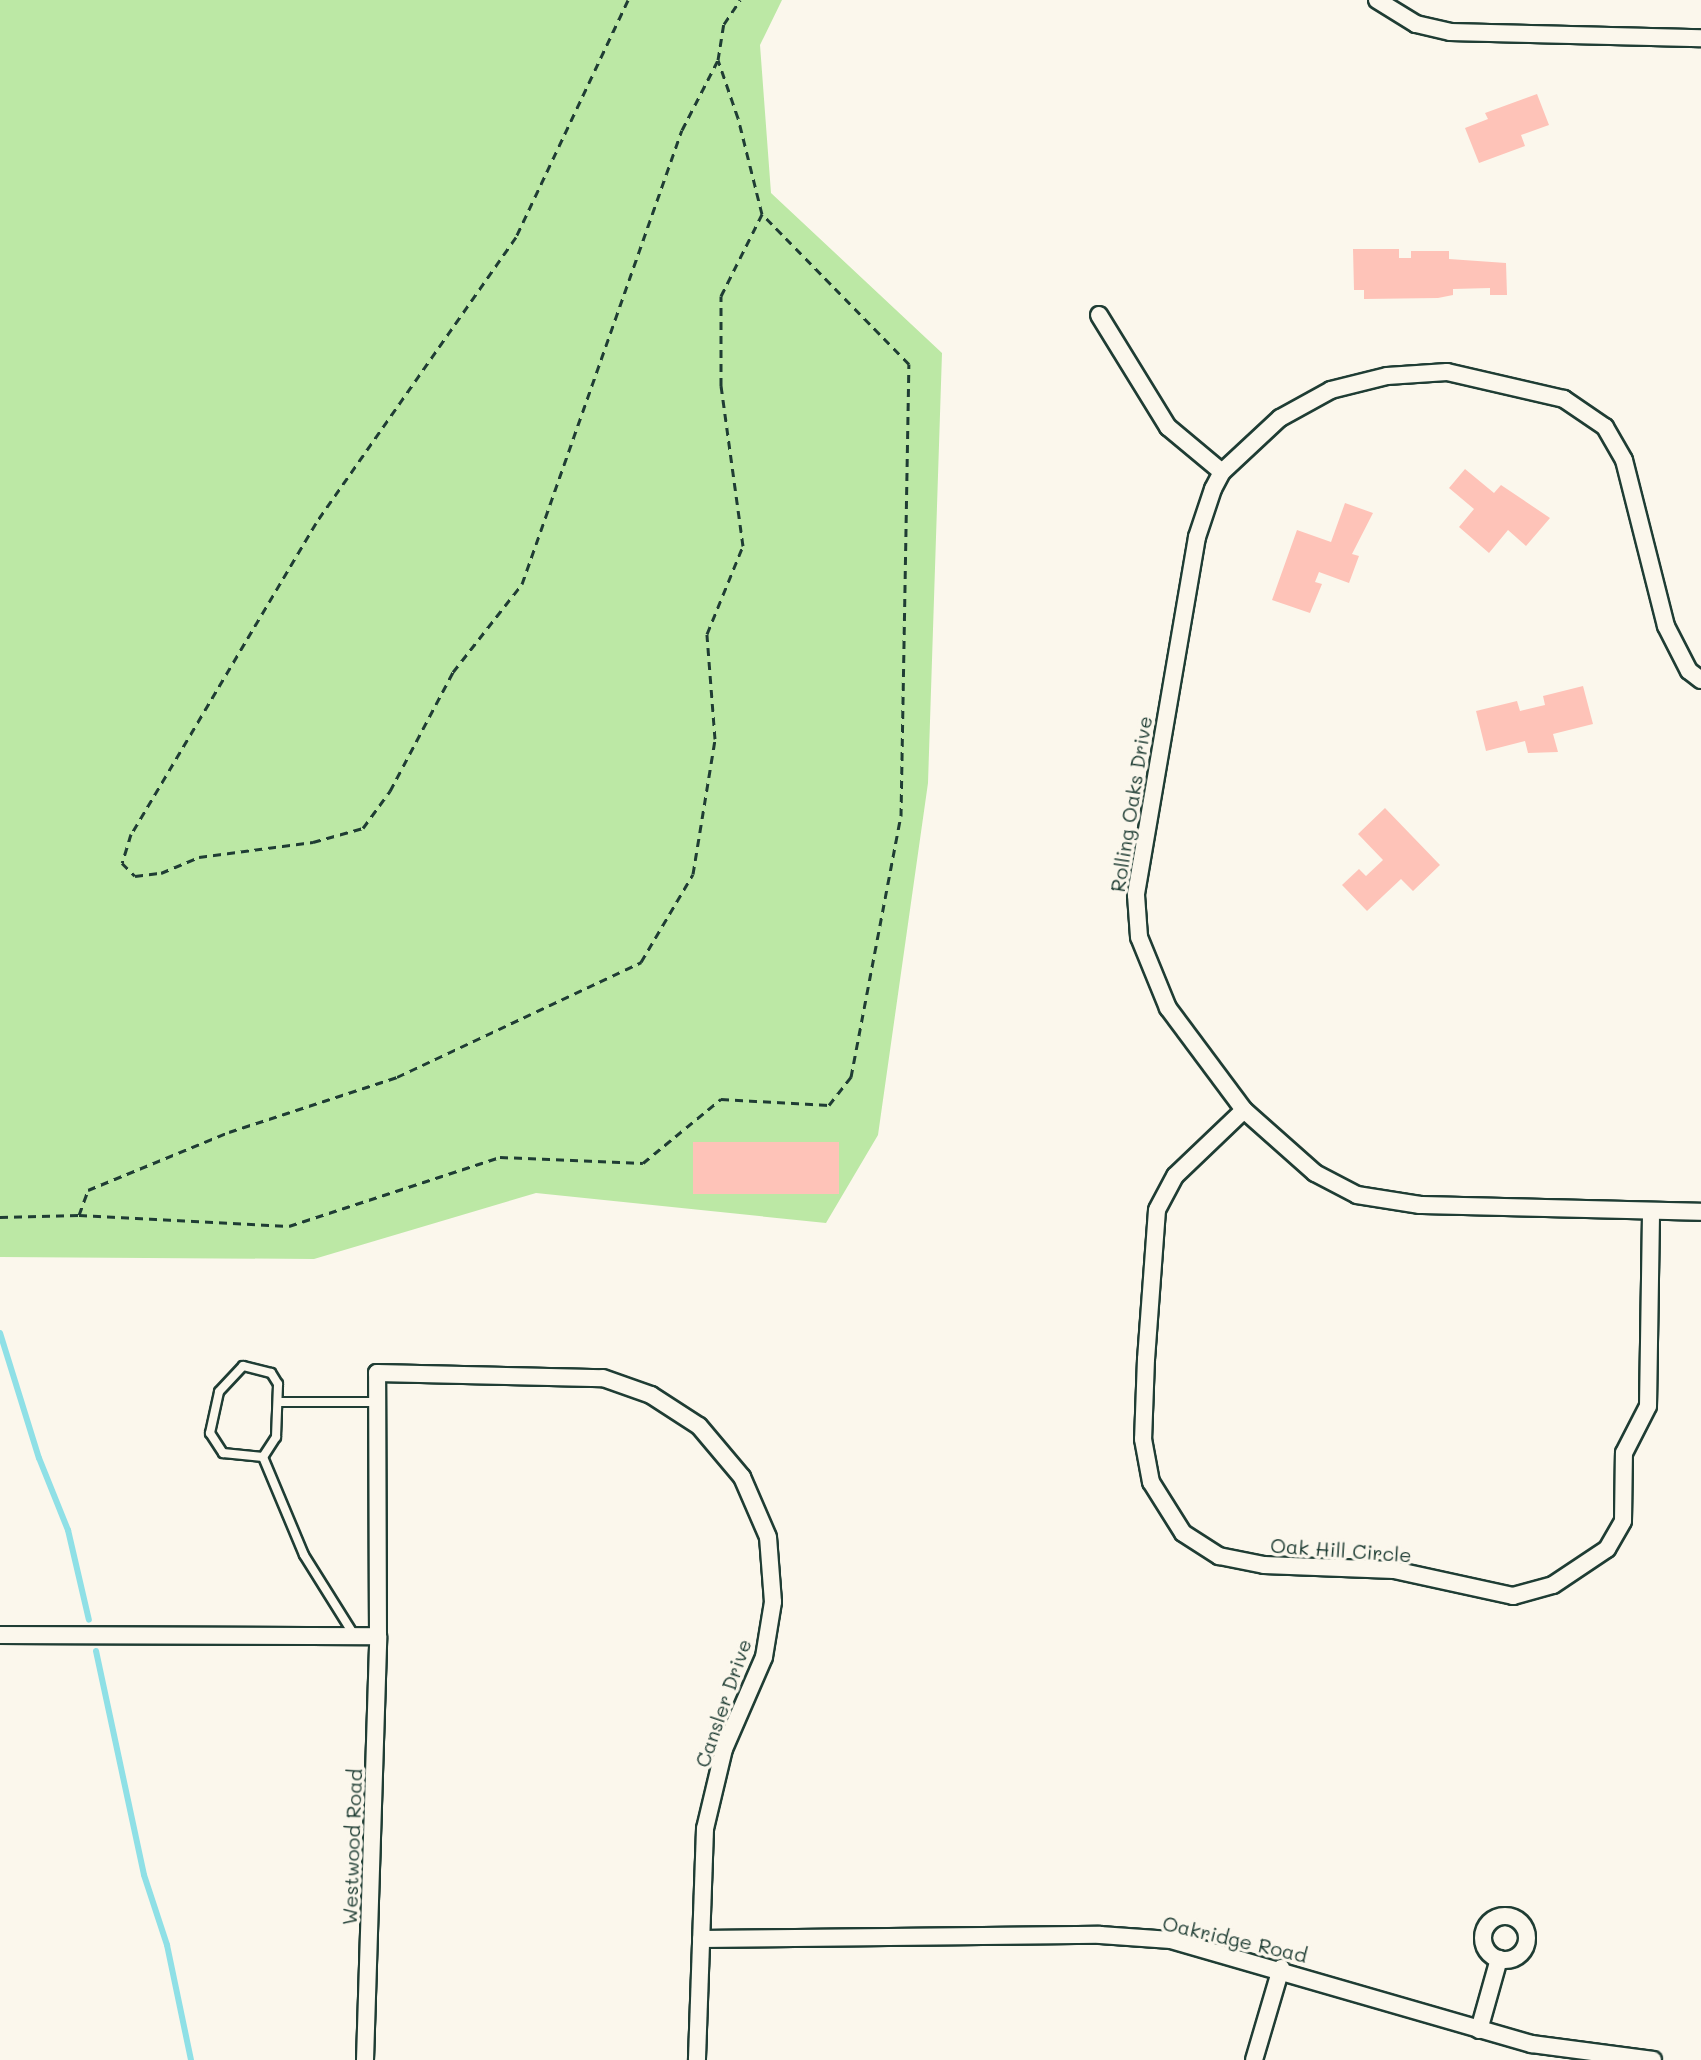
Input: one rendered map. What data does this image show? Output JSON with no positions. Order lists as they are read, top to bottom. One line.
{"streets":{"street":["Rolling Oaks Drive","Oak Hill Circle","Cansler Drive","Westwood Road","Oakridge Road"]},"crossings":[["Rolling Oaks Drive","Oak Hill Circle"],["Cansler Drive","Westwood Road"],["Cansler Drive","Oakridge Road"]]}
